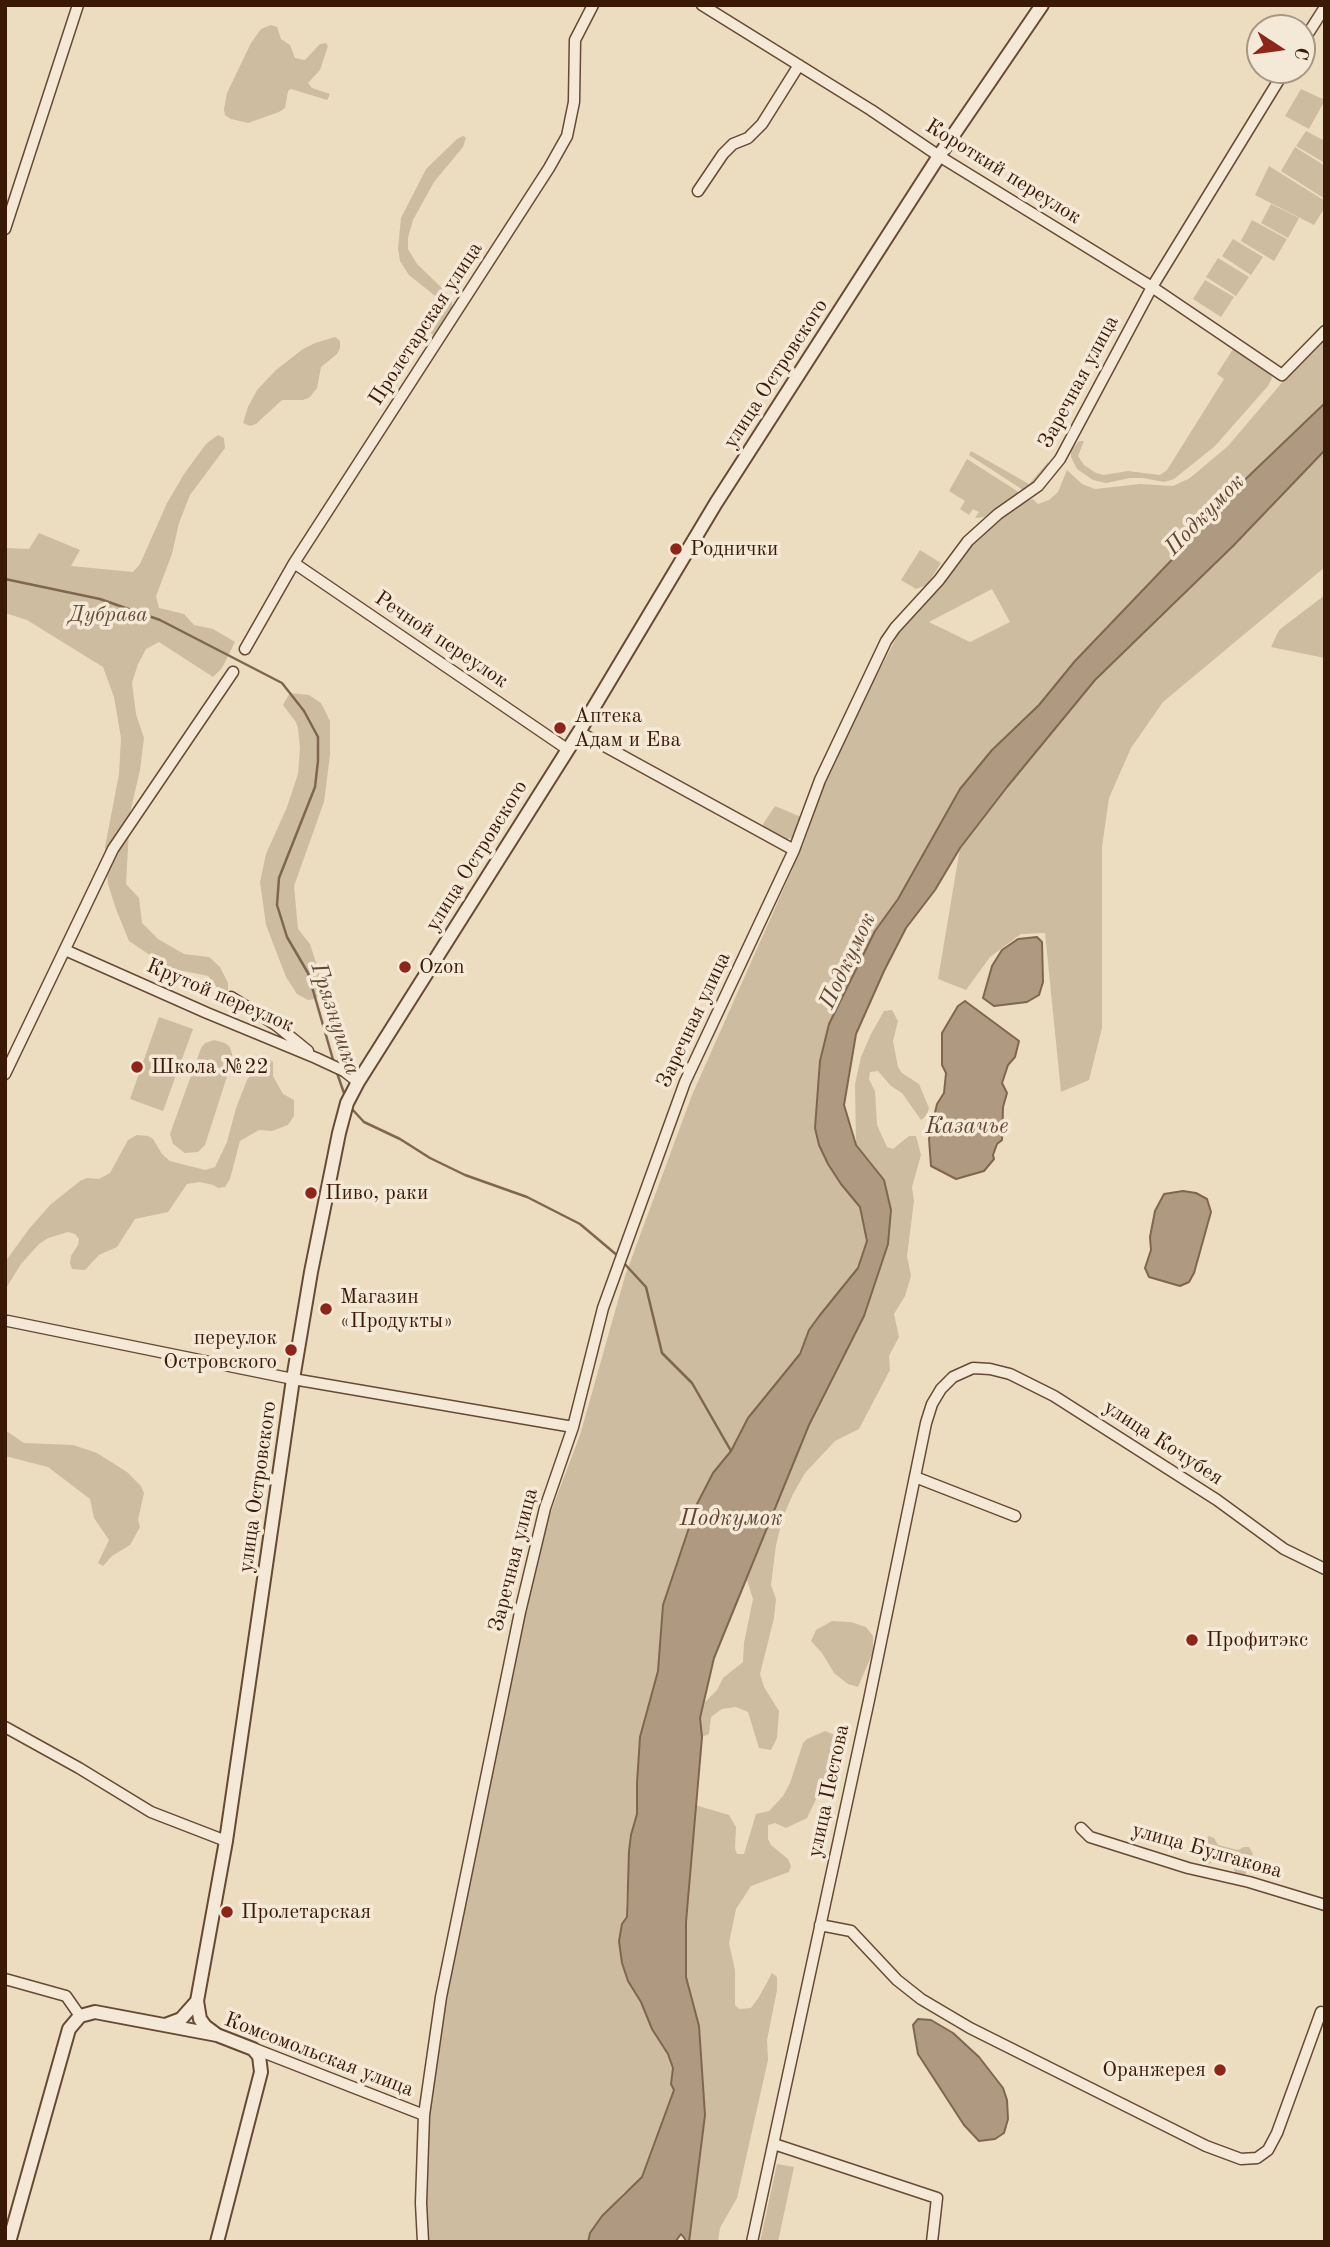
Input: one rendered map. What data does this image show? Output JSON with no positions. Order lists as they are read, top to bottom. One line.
{"streets":{"street":["Короткий переулок","Пролетарская улица","улица Островского","Заречная улица","Речной переулок","Крутой переулок","улица Кочубея","улица Пестова","улица Булгакова","Комсомольская улица"]},"crossings":[["Короткий переулок","улица Островского"],["Короткий переулок","Заречная улица"],["Пролетарская улица","Речной переулок"],["улица Островского","Речной переулок"],["улица Островского","Крутой переулок"],["Заречная улица","Комсомольская улица"],["улица Кочубея","улица Пестова"]],"water":["Подкумок","Грязнушка","Казачье"],"parks":["Дубрава"],"places":["Роднички","Аптека Адам и Ева","Ozon","Школа №22","Пиво, раки","Магазин «Продукты»","переулок Островского","Профитэкс","Пролетарская","Оранжерея"],"north":"right"}
